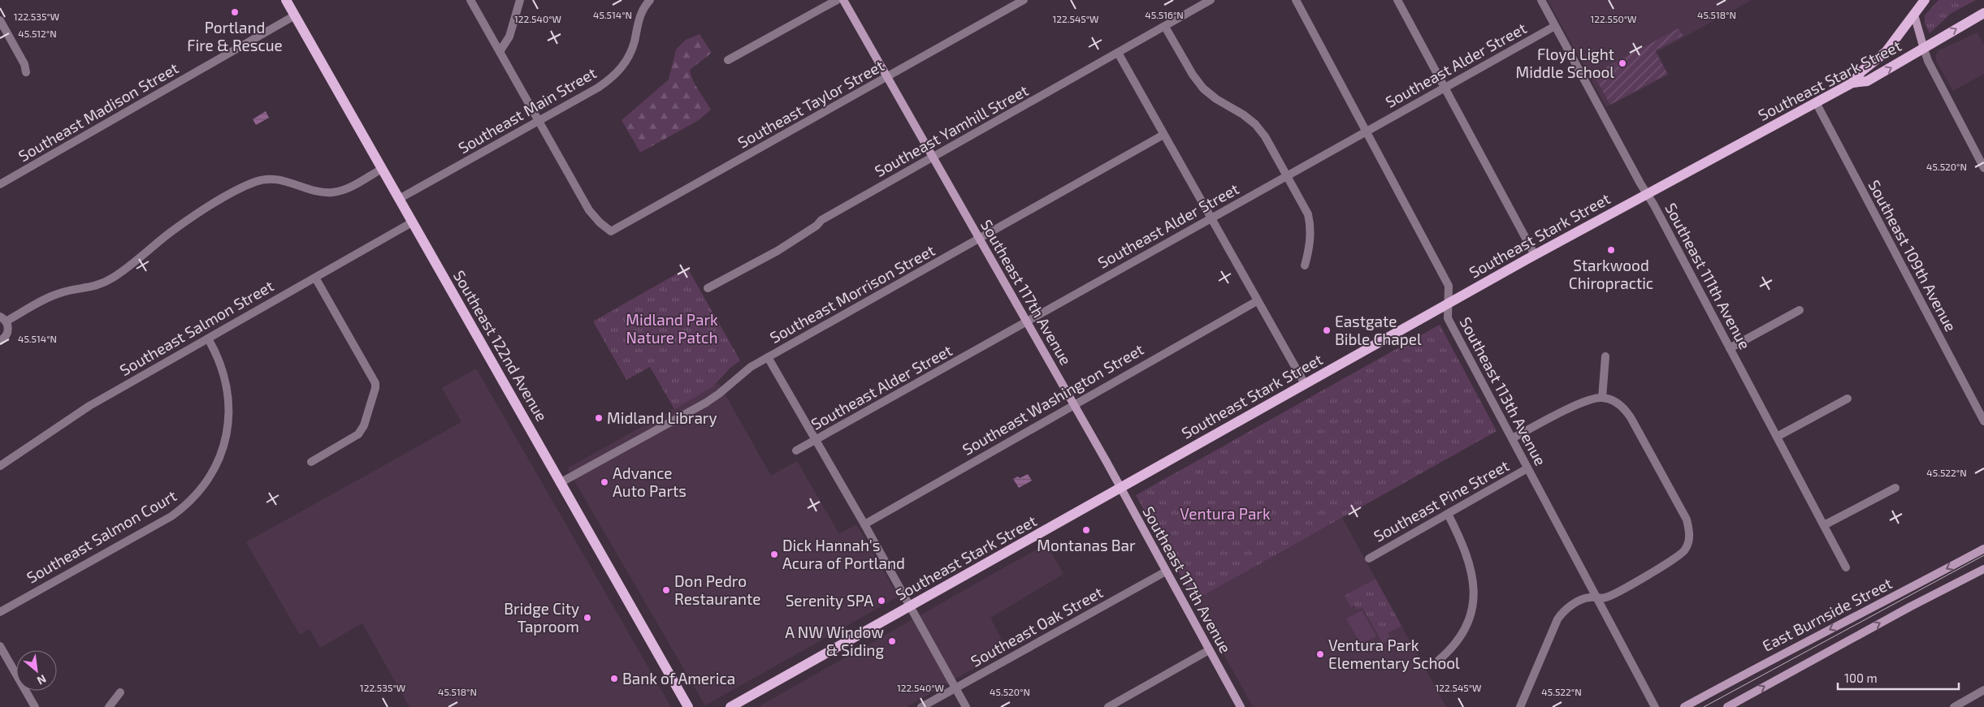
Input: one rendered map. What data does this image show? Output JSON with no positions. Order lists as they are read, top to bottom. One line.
{"streets":{"main road":["Southeast Stark Street","Southeast 122nd Avenue"],"street":["Southeast Alder Street","Southeast Taylor Street","Southeast Main Street","Southeast Madison Street","Southeast Yamhill Street","Southeast 109th Avenue","Southeast 111th Avenue","Southeast 117th Avenue","Southeast Morrison Street","Southeast Salmon Street","Southeast 113th Avenue","Southeast Washington Street","Southeast Pine Street","Southeast Salmon Court","East Burnside Street","Southeast Oak Street"]},"crossings":[["Southeast Alder Street","Southeast 111th Avenue"],["Southeast Alder Street","Southeast 117th Avenue"],["Southeast Alder Street","Southeast 113th Avenue"],["Southeast Stark Street","Southeast 109th Avenue"],["Southeast Stark Street","Southeast 111th Avenue"],["Southeast Stark Street","Southeast 117th Avenue"],["Southeast Stark Street","Southeast 113th Avenue"],["Southeast Taylor Street","Southeast Main Street"],["Southeast Taylor Street","Southeast 117th Avenue"],["Southeast Main Street","Southeast 122nd Avenue"],["Southeast Madison Street","Southeast 122nd Avenue"],["Southeast Yamhill Street","Southeast 117th Avenue"],["Southeast 117th Avenue","Southeast Morrison Street"],["Southeast 117th Avenue","Southeast Washington Street"],["Southeast 117th Avenue","Southeast Oak Street"],["Southeast Morrison Street","Southeast 122nd Avenue"],["Southeast Salmon Street","Southeast 122nd Avenue"],["Southeast Salmon Street","Southeast Salmon Court"],["Southeast 113th Avenue","Southeast Pine Street"]],"parks":["Midland Park Nature Patch","Ventura Park"],"places":["Portland Fire & Rescue","Floyd Light Middle School","Starkwood Chiropractic","Eastgate Bible Chapel","Midland Library","Advance Auto Parts","Montanas Bar","Dick Hannah's Acura of Portland","Don Pedro Restaurante","Serenity SPA","Bridge City Taproom","A NW Window & Siding","Ventura Park Elementary School","Bank of America"],"scale_bar":"100 m","north":"bottom right","coordinates":["45.514°N","45.516°N","45.518°N","122.535°W","122.540°W","122.545°W","122.550°W","45.512°N","45.520°N","45.522°N"]}
